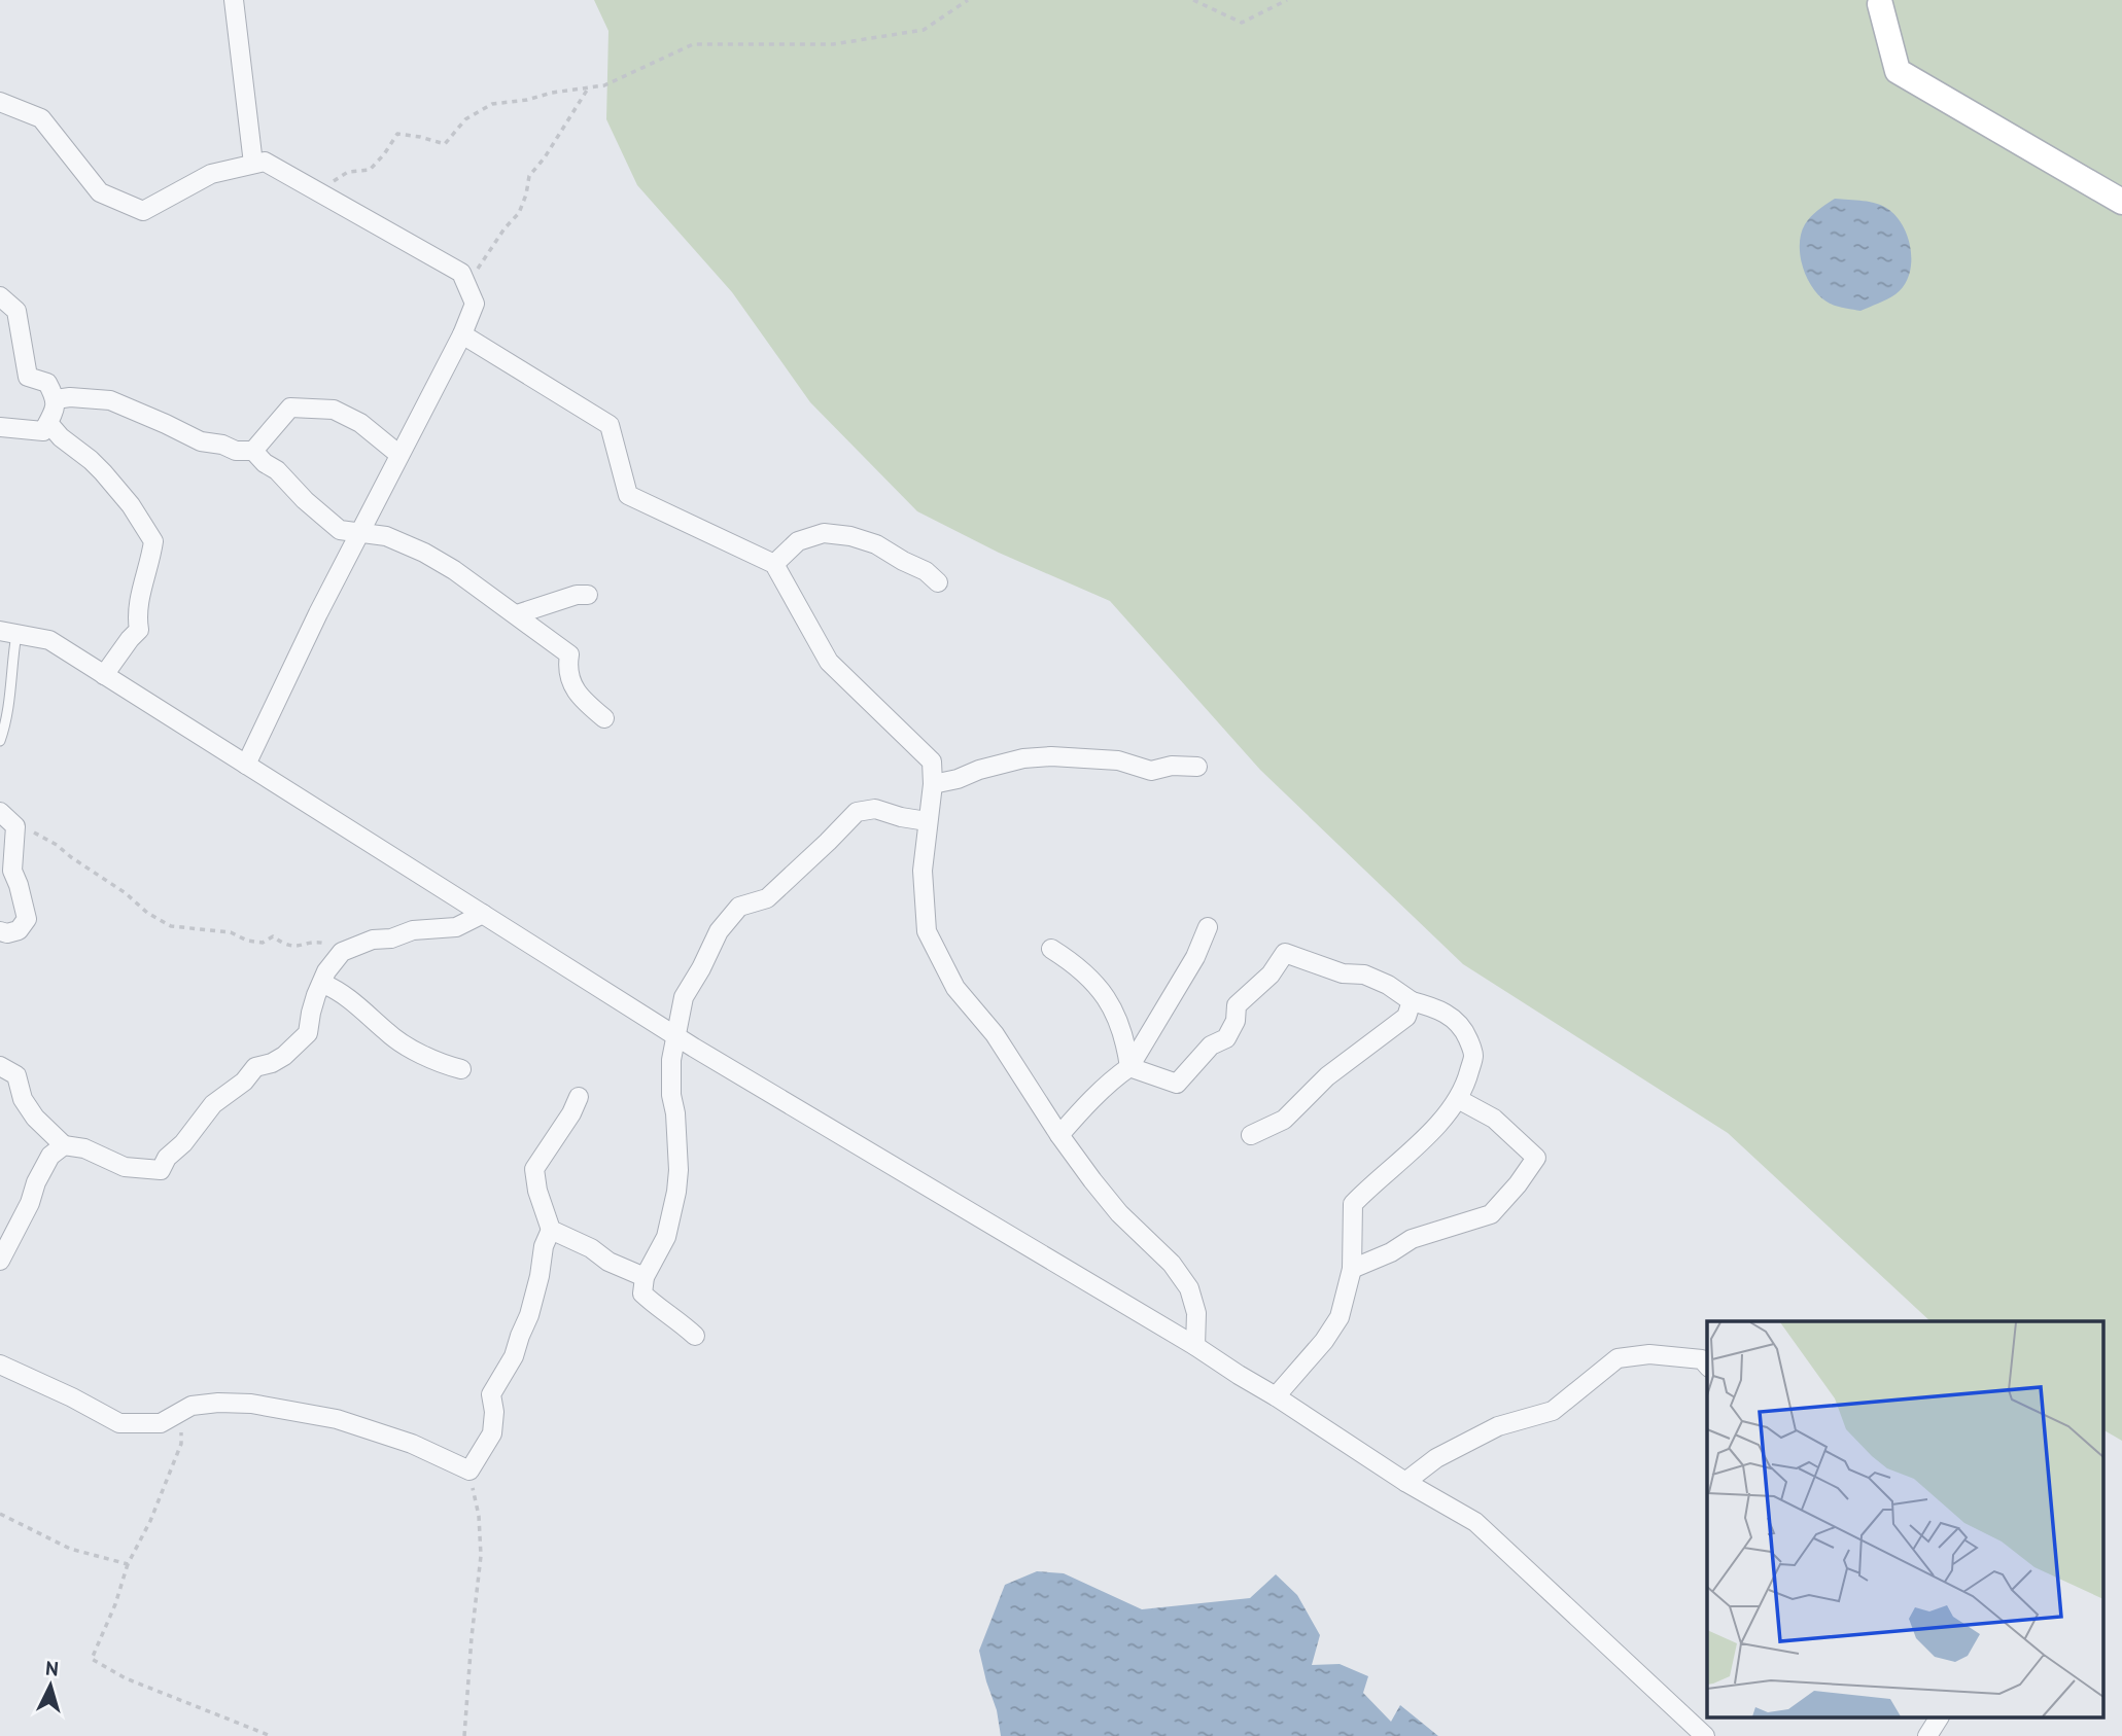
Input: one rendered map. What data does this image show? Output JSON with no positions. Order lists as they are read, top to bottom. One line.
{"north":"top"}
